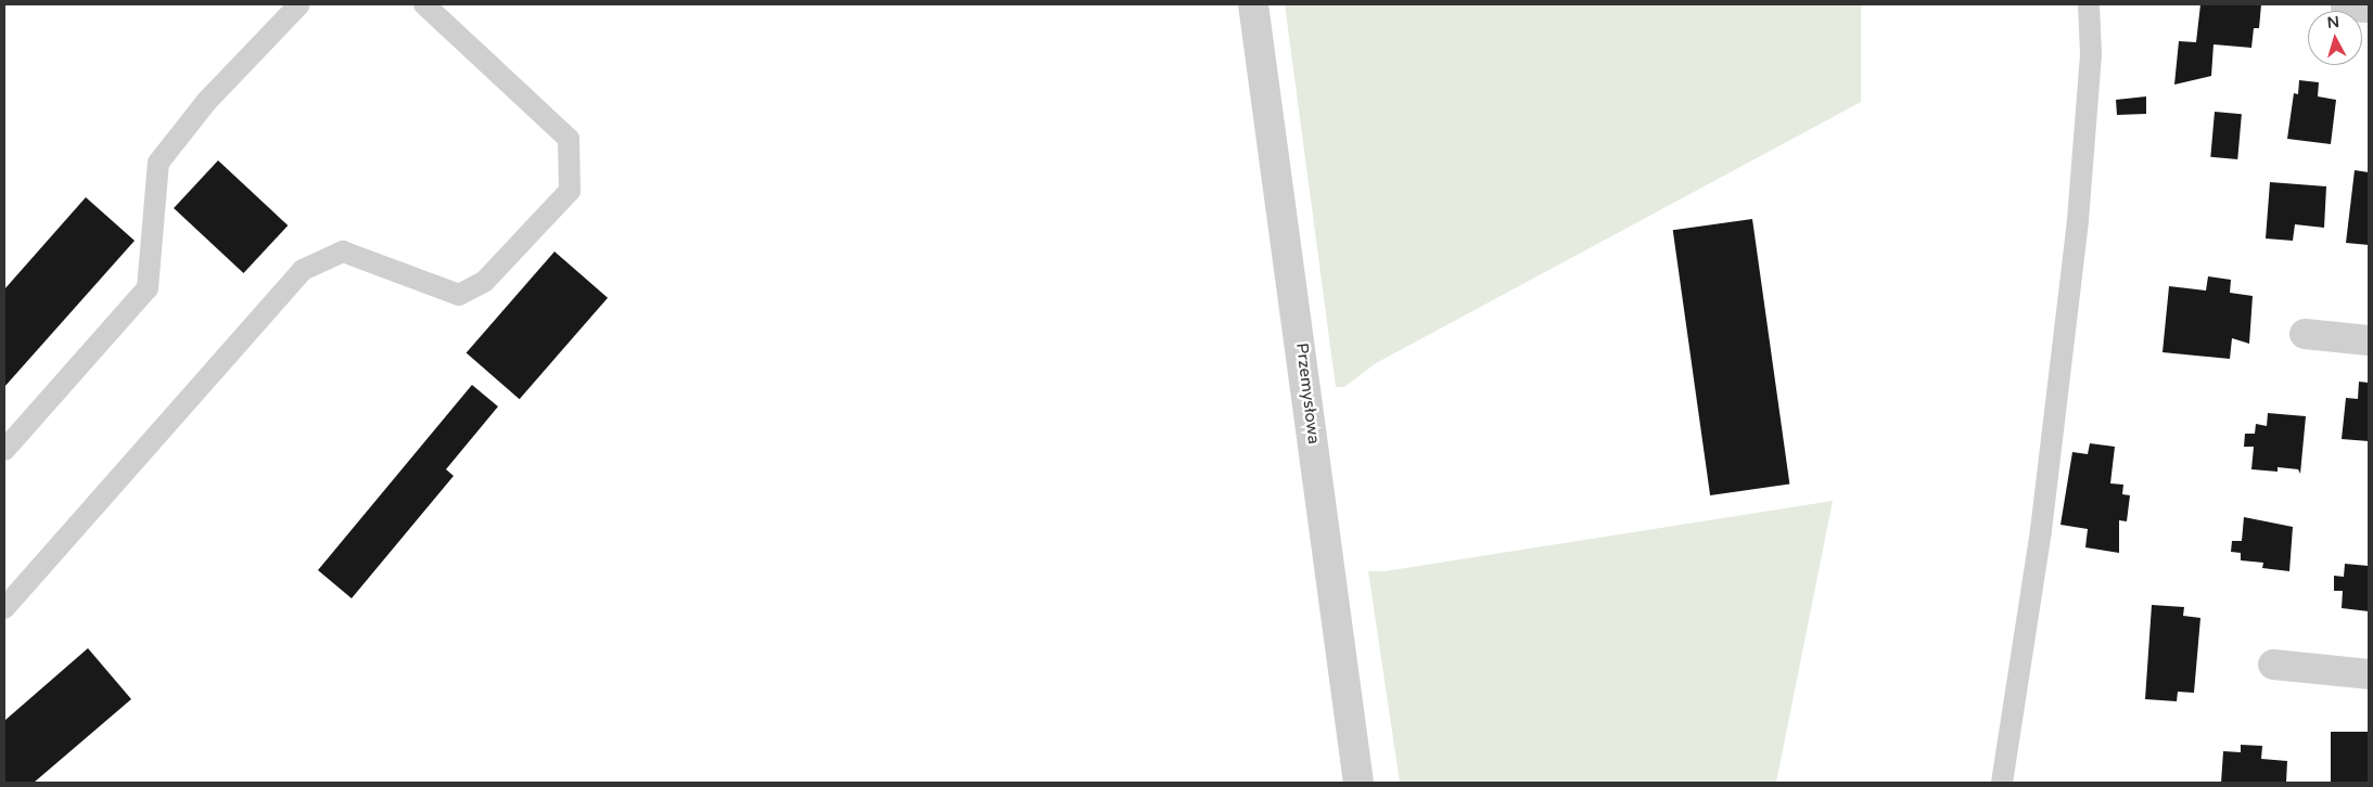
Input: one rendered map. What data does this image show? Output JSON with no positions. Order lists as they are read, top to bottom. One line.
{"streets":{"street":["Przemysłowa"]},"north":"top"}
